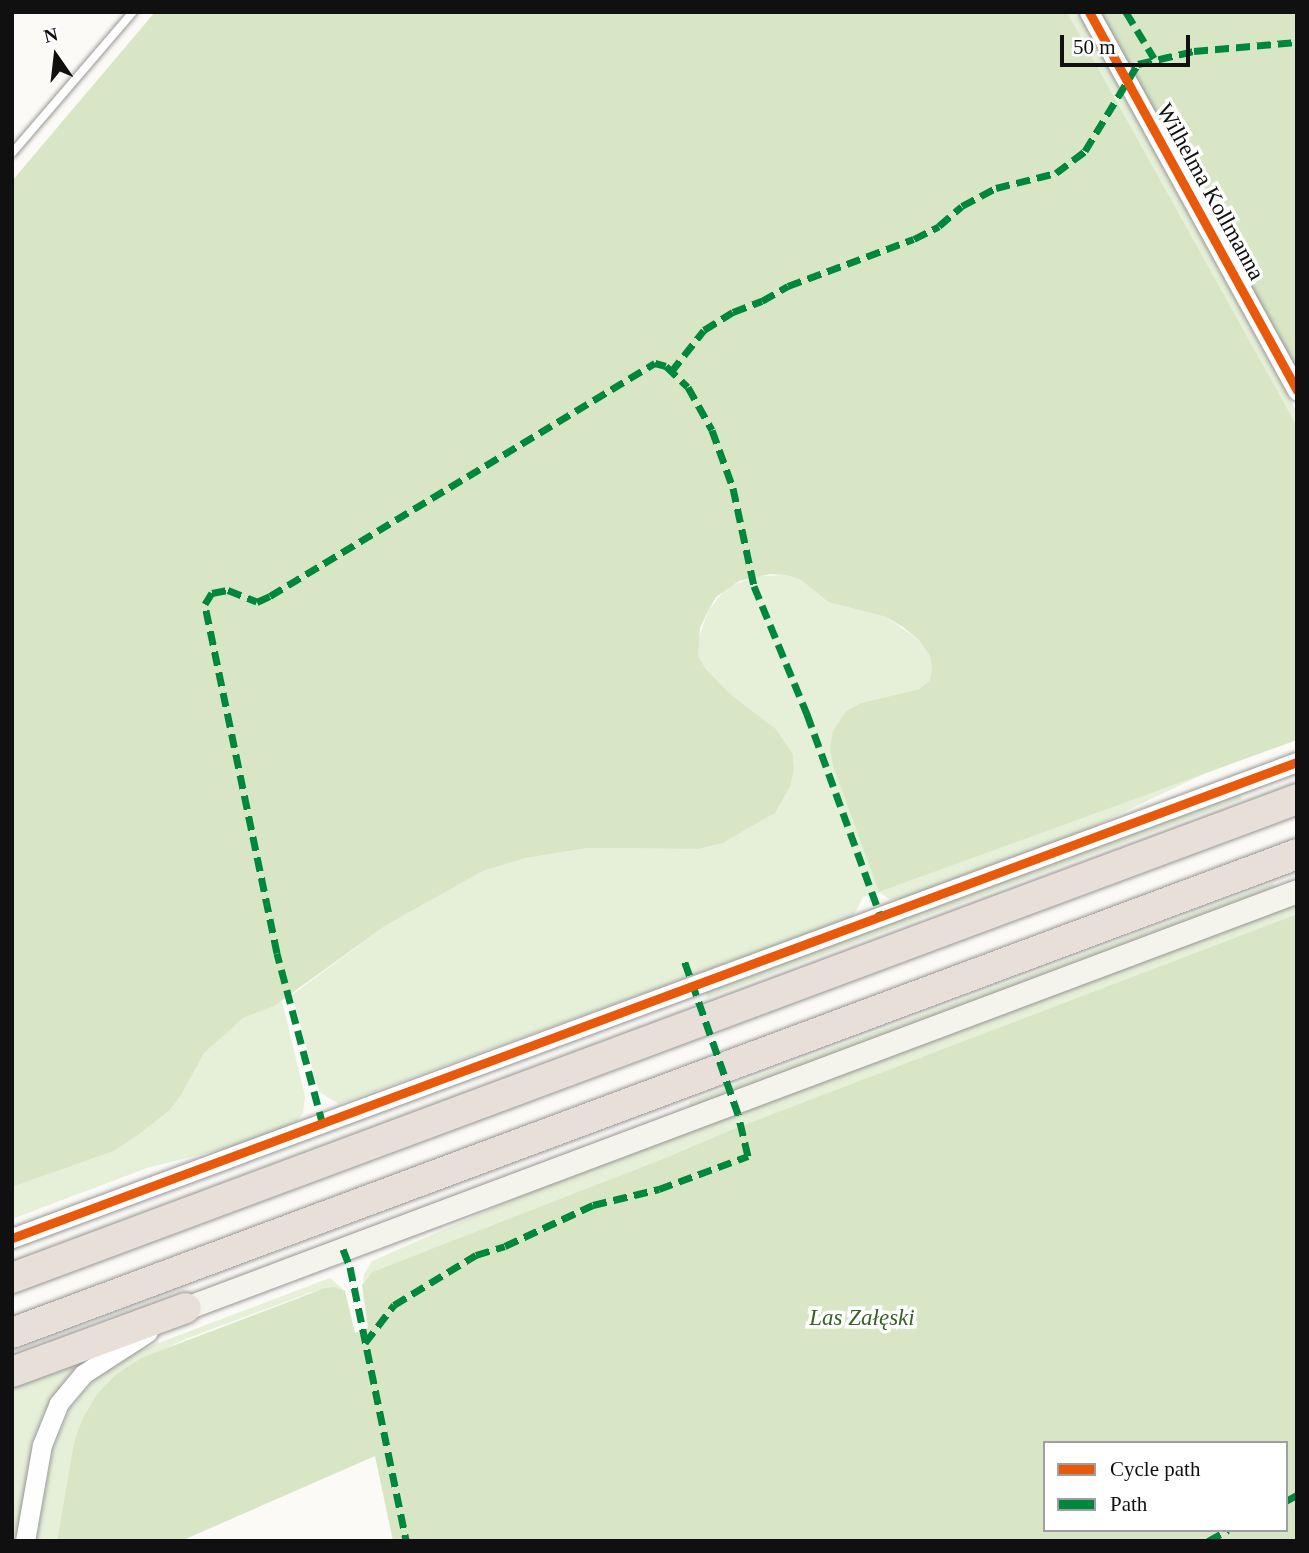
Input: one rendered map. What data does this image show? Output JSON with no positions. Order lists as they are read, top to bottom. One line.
{"streets":{"street":["Wilhelma Kollmanna"]},"parks":["Las Załęski"],"legend":["Cycle path","Path"],"scale_bar":"50 m","north":"top"}
